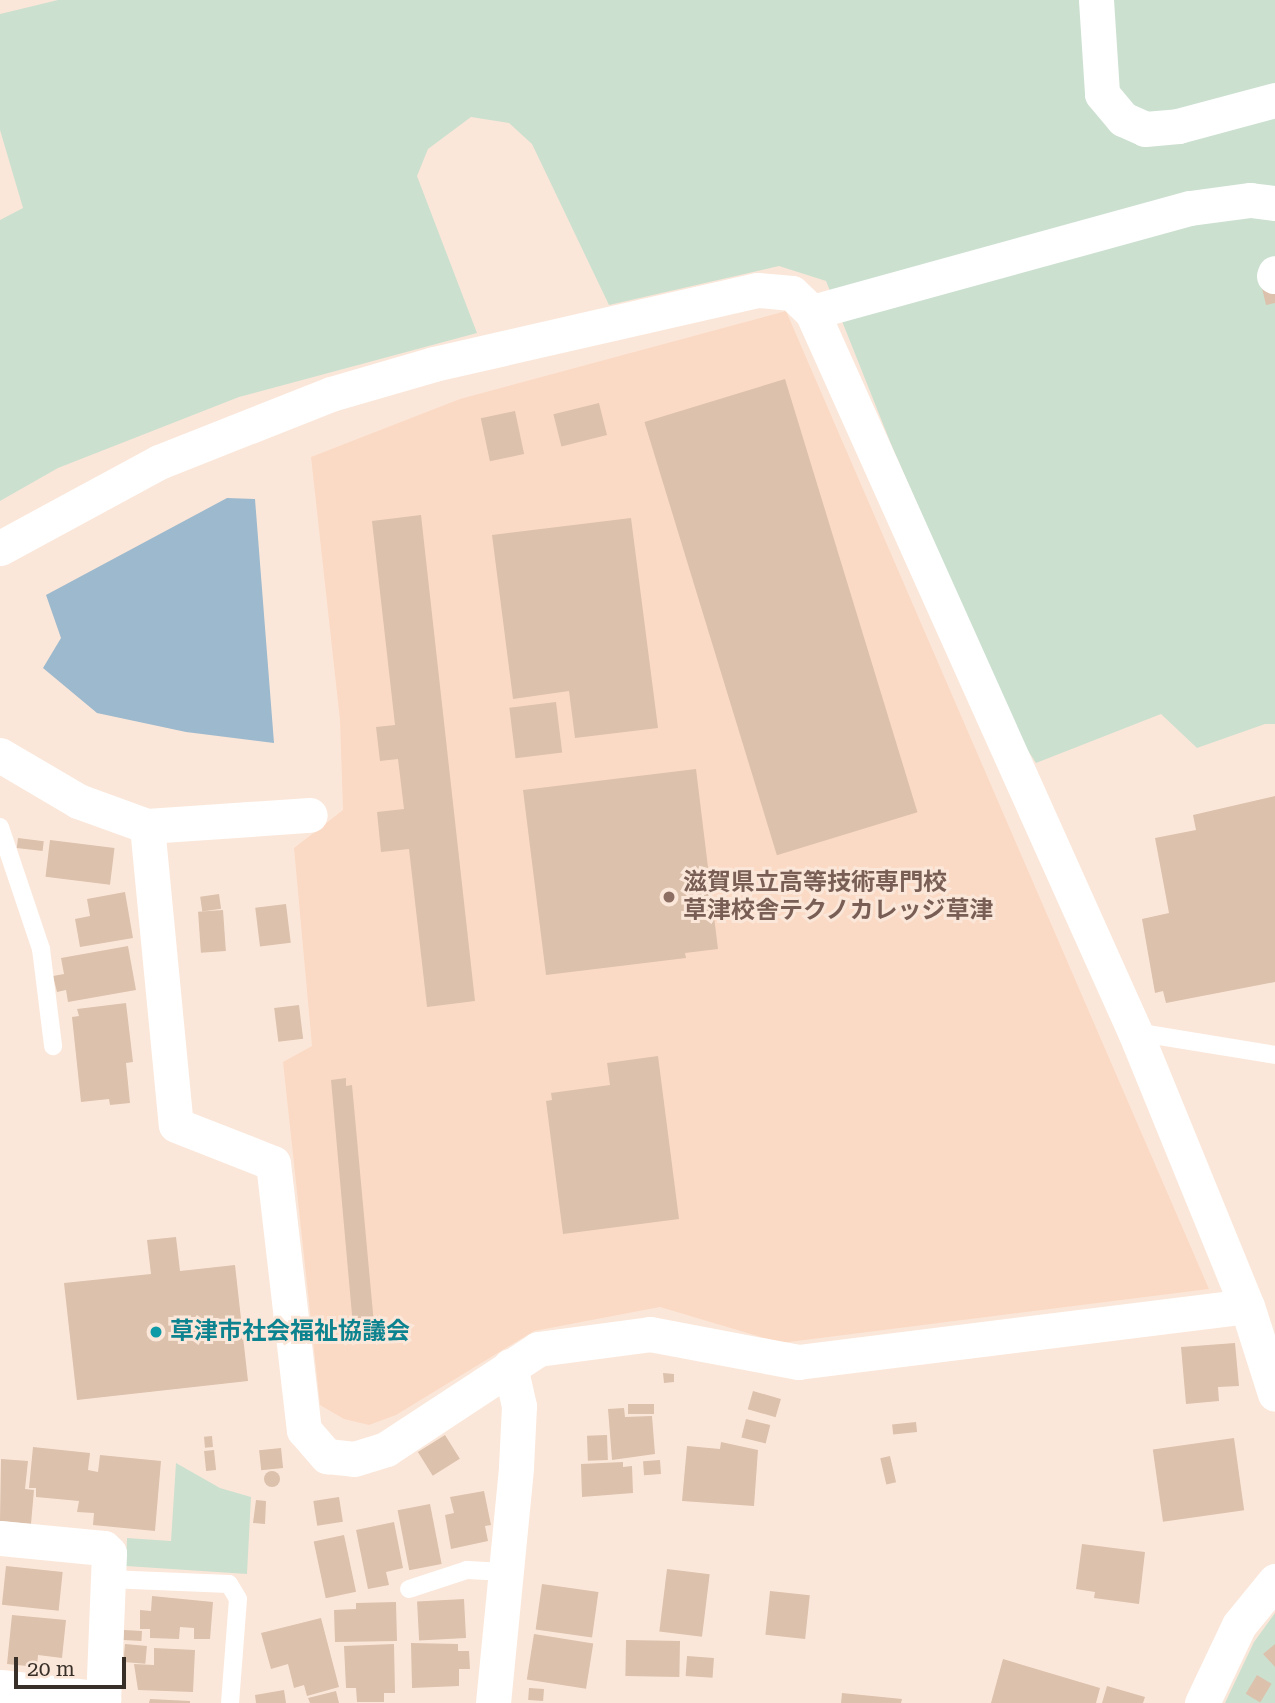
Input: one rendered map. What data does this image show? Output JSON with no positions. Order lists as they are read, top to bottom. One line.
{"places":["滋賀県立高等技術専門校 草津校舎テクノカレッジ草津","草津市社会福祉協議会"],"scale_bar":"20 m"}
